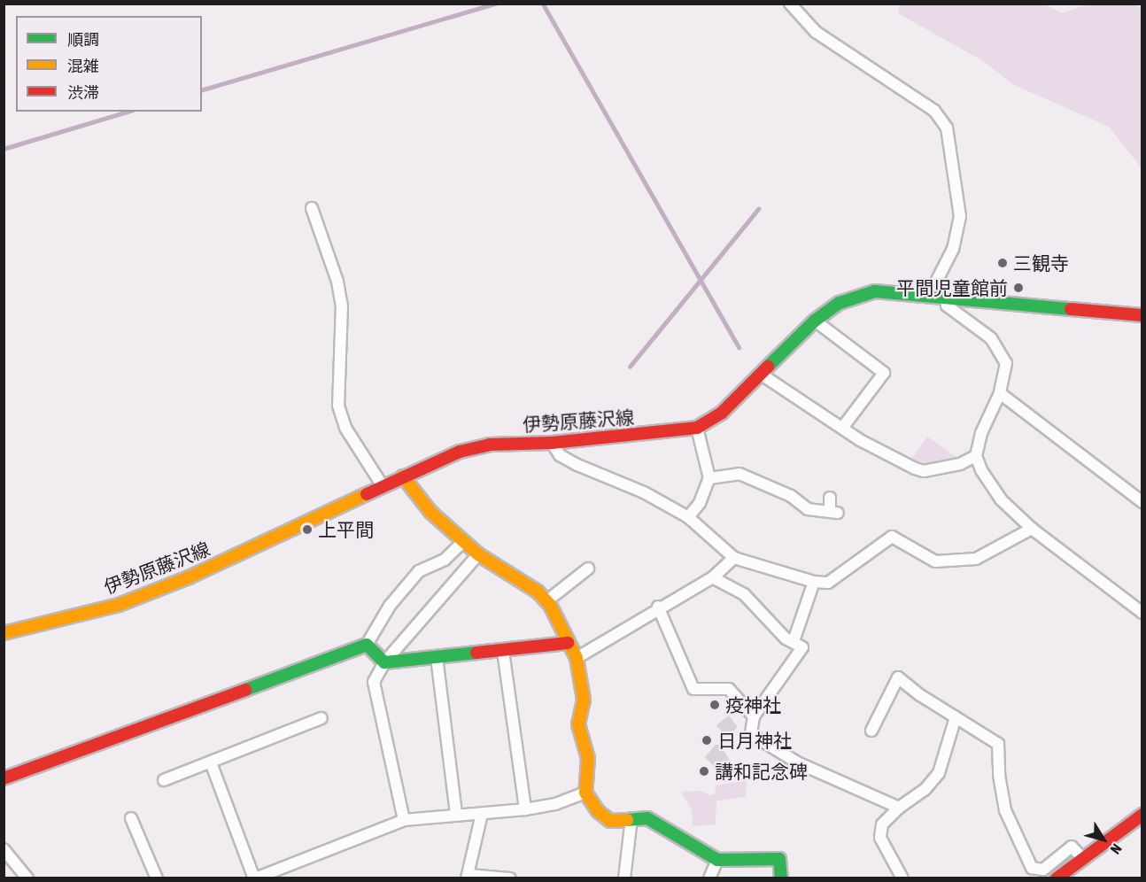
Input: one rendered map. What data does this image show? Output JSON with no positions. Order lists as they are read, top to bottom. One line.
{"streets":{"street":["伊勢原藤沢線"]},"places":["三観寺","平間児童館前","上平間","疫神社","日月神社","講和記念碑"],"legend":["順調","混雑","渋滞"],"north":"bottom right"}
